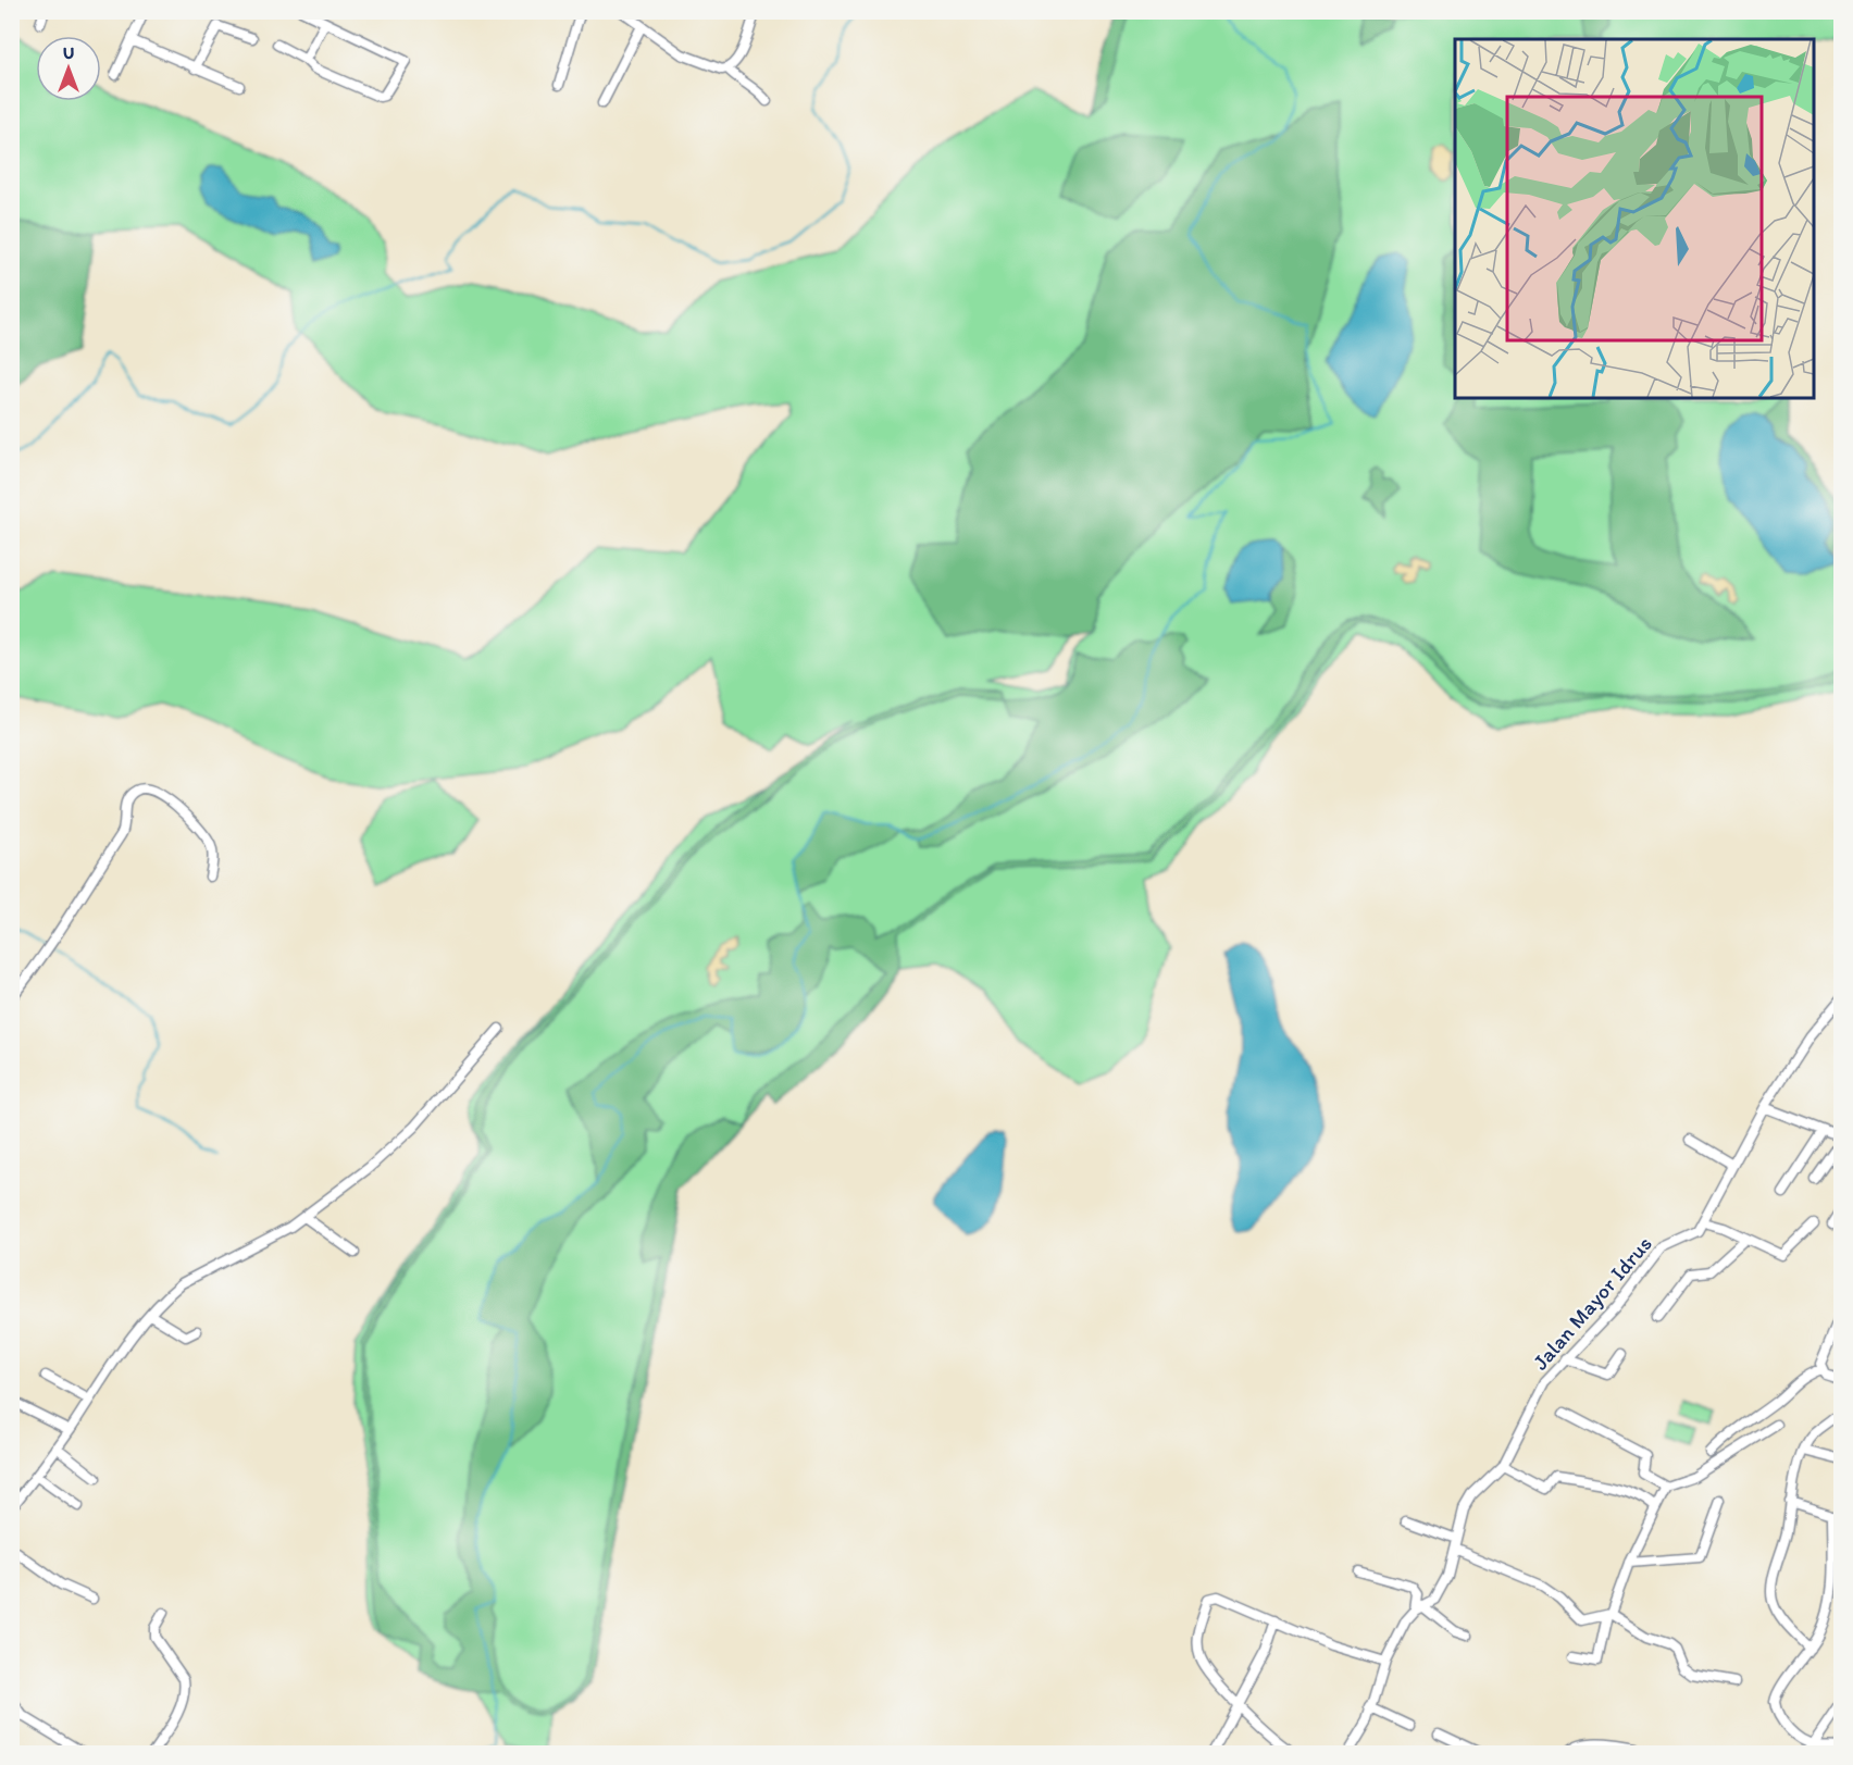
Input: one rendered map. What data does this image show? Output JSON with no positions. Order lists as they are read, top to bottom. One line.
{"streets":{"street":["Jalan Mayor Idrus"]},"north":"top"}
